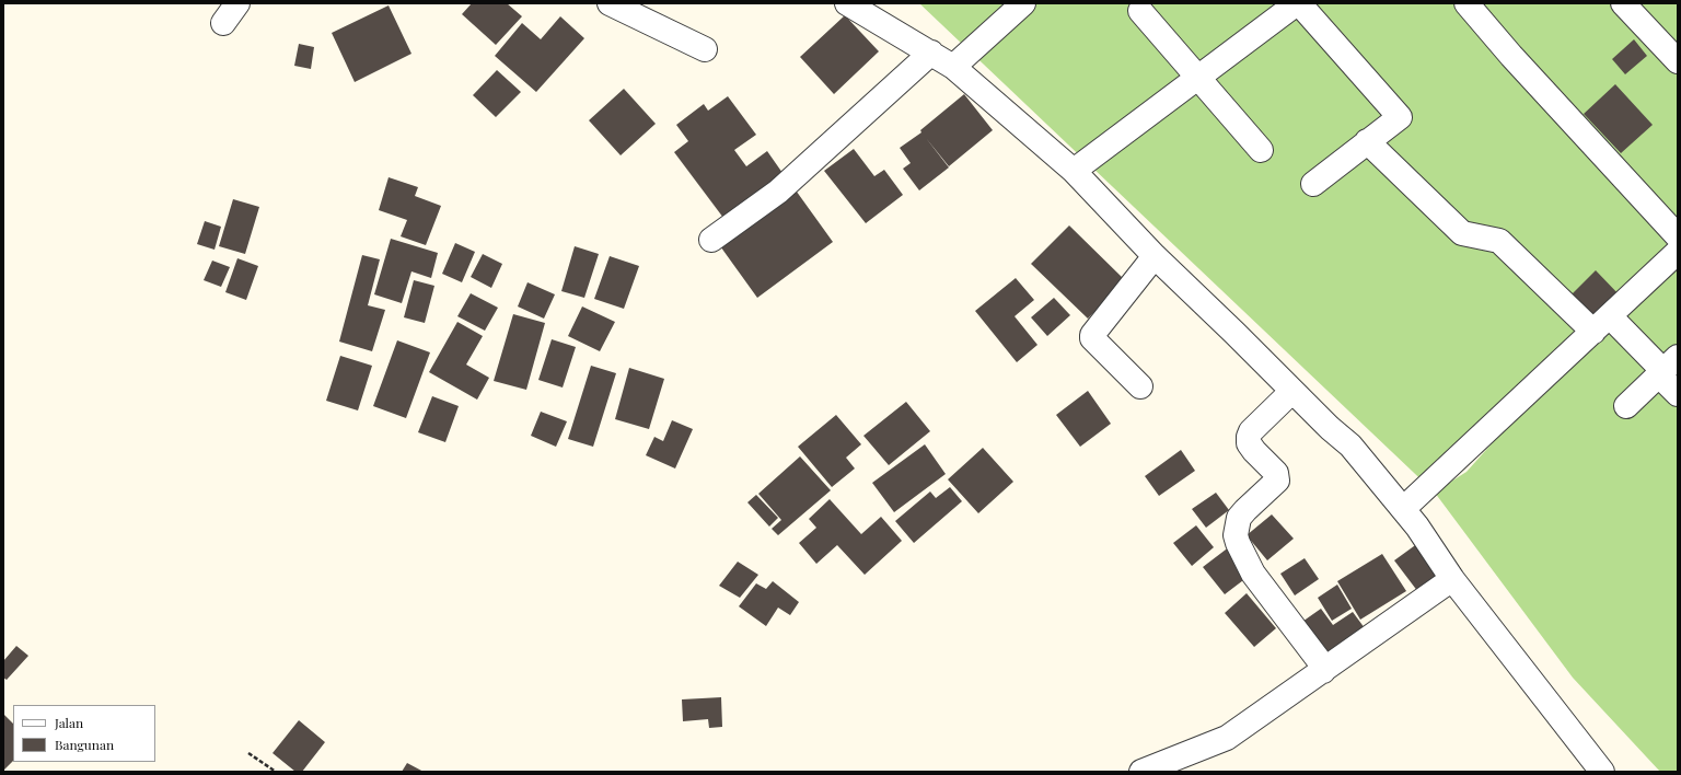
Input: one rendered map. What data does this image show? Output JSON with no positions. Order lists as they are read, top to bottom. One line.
{"legend":["Jalan","Bangunan"]}
